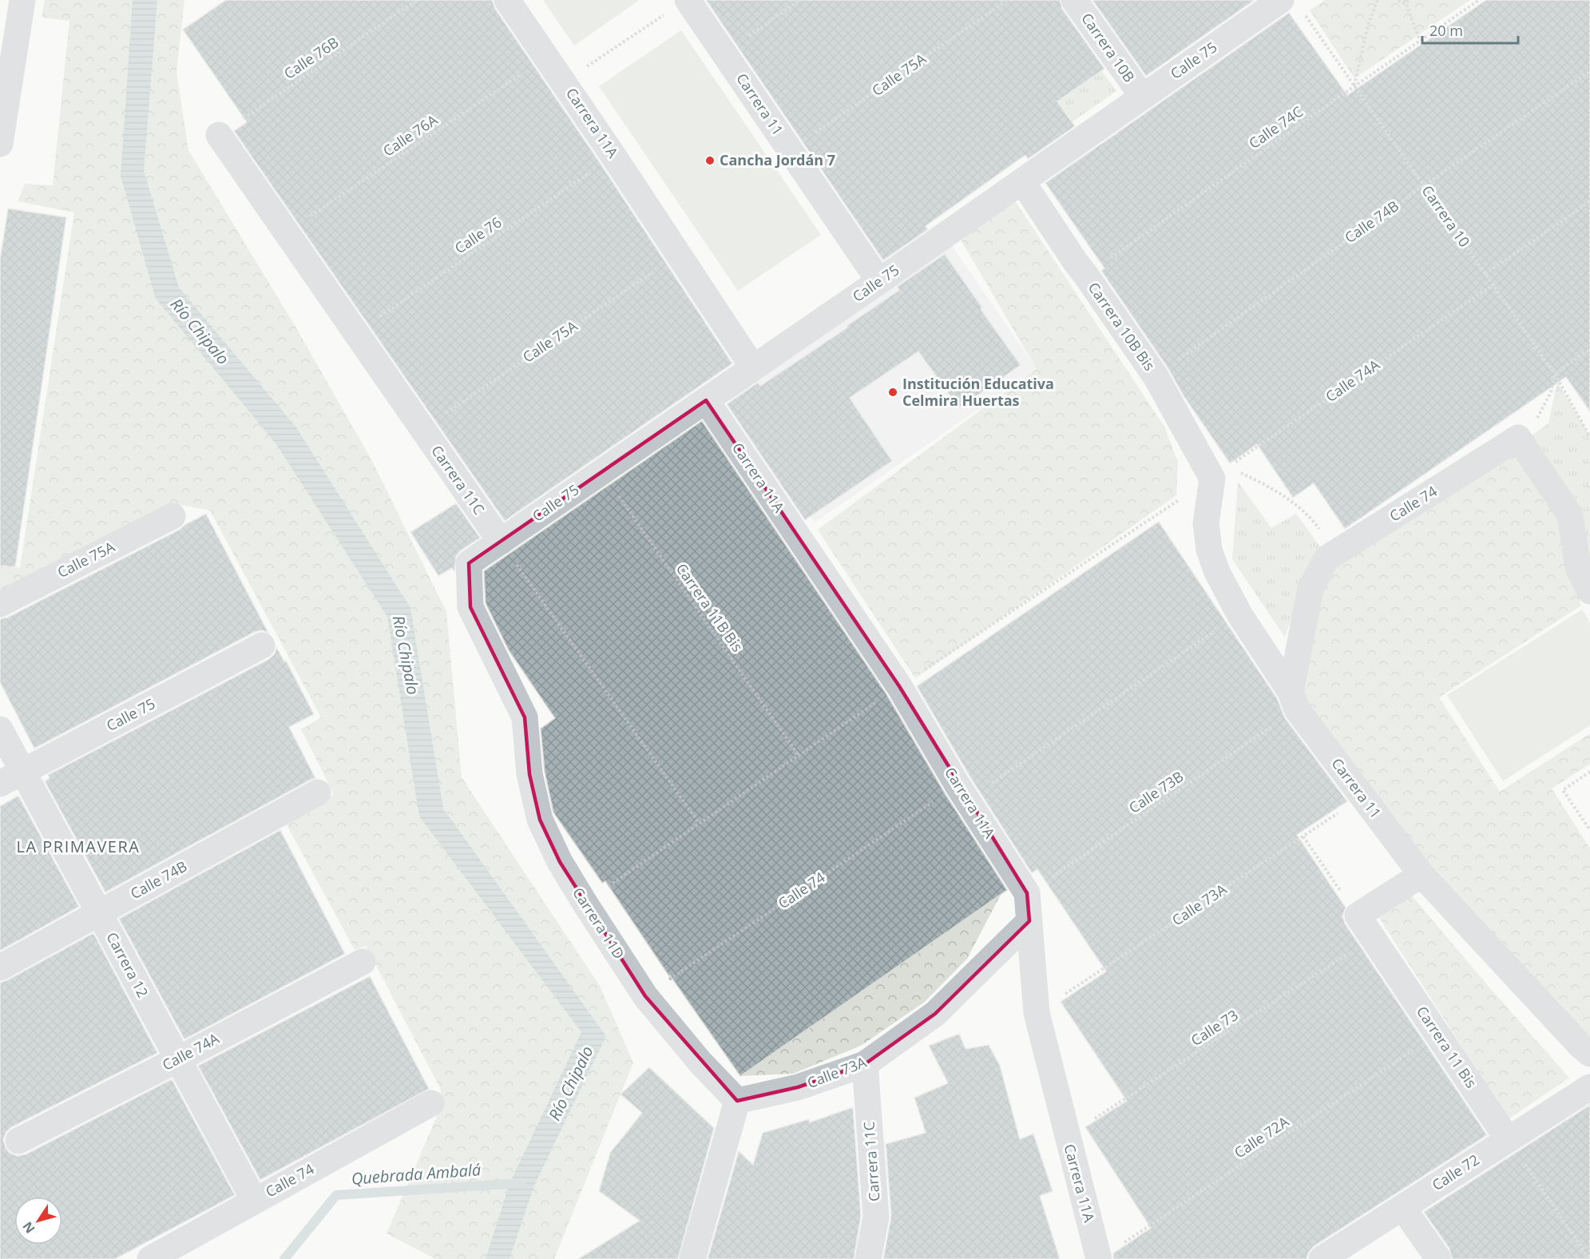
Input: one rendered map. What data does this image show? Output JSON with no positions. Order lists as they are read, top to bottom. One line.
{"streets":{"street":["Carrera 10B","Calle 75","Calle 75A","Carrera 11","Carrera 11A","Calle 74B","Carrera 10B Bis","Calle 74A","Carrera 11C","Calle 74","Calle 73A","Carrera 11D","Carrera 12","Carrera 11 Bis","Calle 72"],"path":["Calle 76B","Calle 74C","Calle 76A","Carrera 10","Calle 76","Carrera 11B Bis","Calle 73B","Calle 73","Calle 72A"]},"crossings":[["Carrera 10B","Calle 75"],["Calle 76B","Carrera 11C"],["Calle 75","Carrera 11"],["Calle 75","Carrera 11A"],["Calle 75","Carrera 10B Bis"],["Calle 75","Carrera 11C"],["Calle 75","Carrera 11B Bis"],["Calle 75","Carrera 11D"],["Calle 75","Carrera 12"],["Calle 75A","Carrera 11"],["Calle 75A","Carrera 11A"],["Calle 75A","Carrera 11C"],["Carrera 11","Carrera 10B Bis"],["Carrera 11","Calle 74A"],["Carrera 11","Calle 74"],["Carrera 11","Calle 73B"],["Carrera 11","Calle 73A"],["Carrera 11A","Calle 76A"],["Carrera 11A","Calle 76"],["Carrera 11A","Calle 74"],["Carrera 11A","Calle 73B"],["Carrera 11A","Calle 73A"],["Carrera 11A","Calle 73"],["Carrera 11A","Calle 72A"],["Calle 74C","Carrera 10"],["Calle 74C","Carrera 10B Bis"],["Calle 76A","Carrera 11C"],["Carrera 10","Calle 74B"],["Carrera 10","Calle 74A"],["Calle 74B","Carrera 10B Bis"],["Calle 74B","Carrera 12"],["Calle 76","Carrera 11C"],["Carrera 10B Bis","Calle 74A"],["Calle 74A","Carrera 12"],["Carrera 11C","Calle 73A"],["Calle 74","Calle 73B"],["Calle 74","Carrera 11D"],["Calle 74","Carrera 12"],["Calle 73A","Carrera 11D"],["Calle 73","Carrera 11 Bis"],["Carrera 11 Bis","Calle 72A"],["Carrera 11 Bis","Calle 72"]],"districts":["LA PRIMAVERA"],"water":["Río Chipalo","Quebrada Ambalá"],"places":["Cancha Jordán 7","Institución Educativa Celmira Huertas"],"scale_bar":"20 m","north":"bottom left"}
